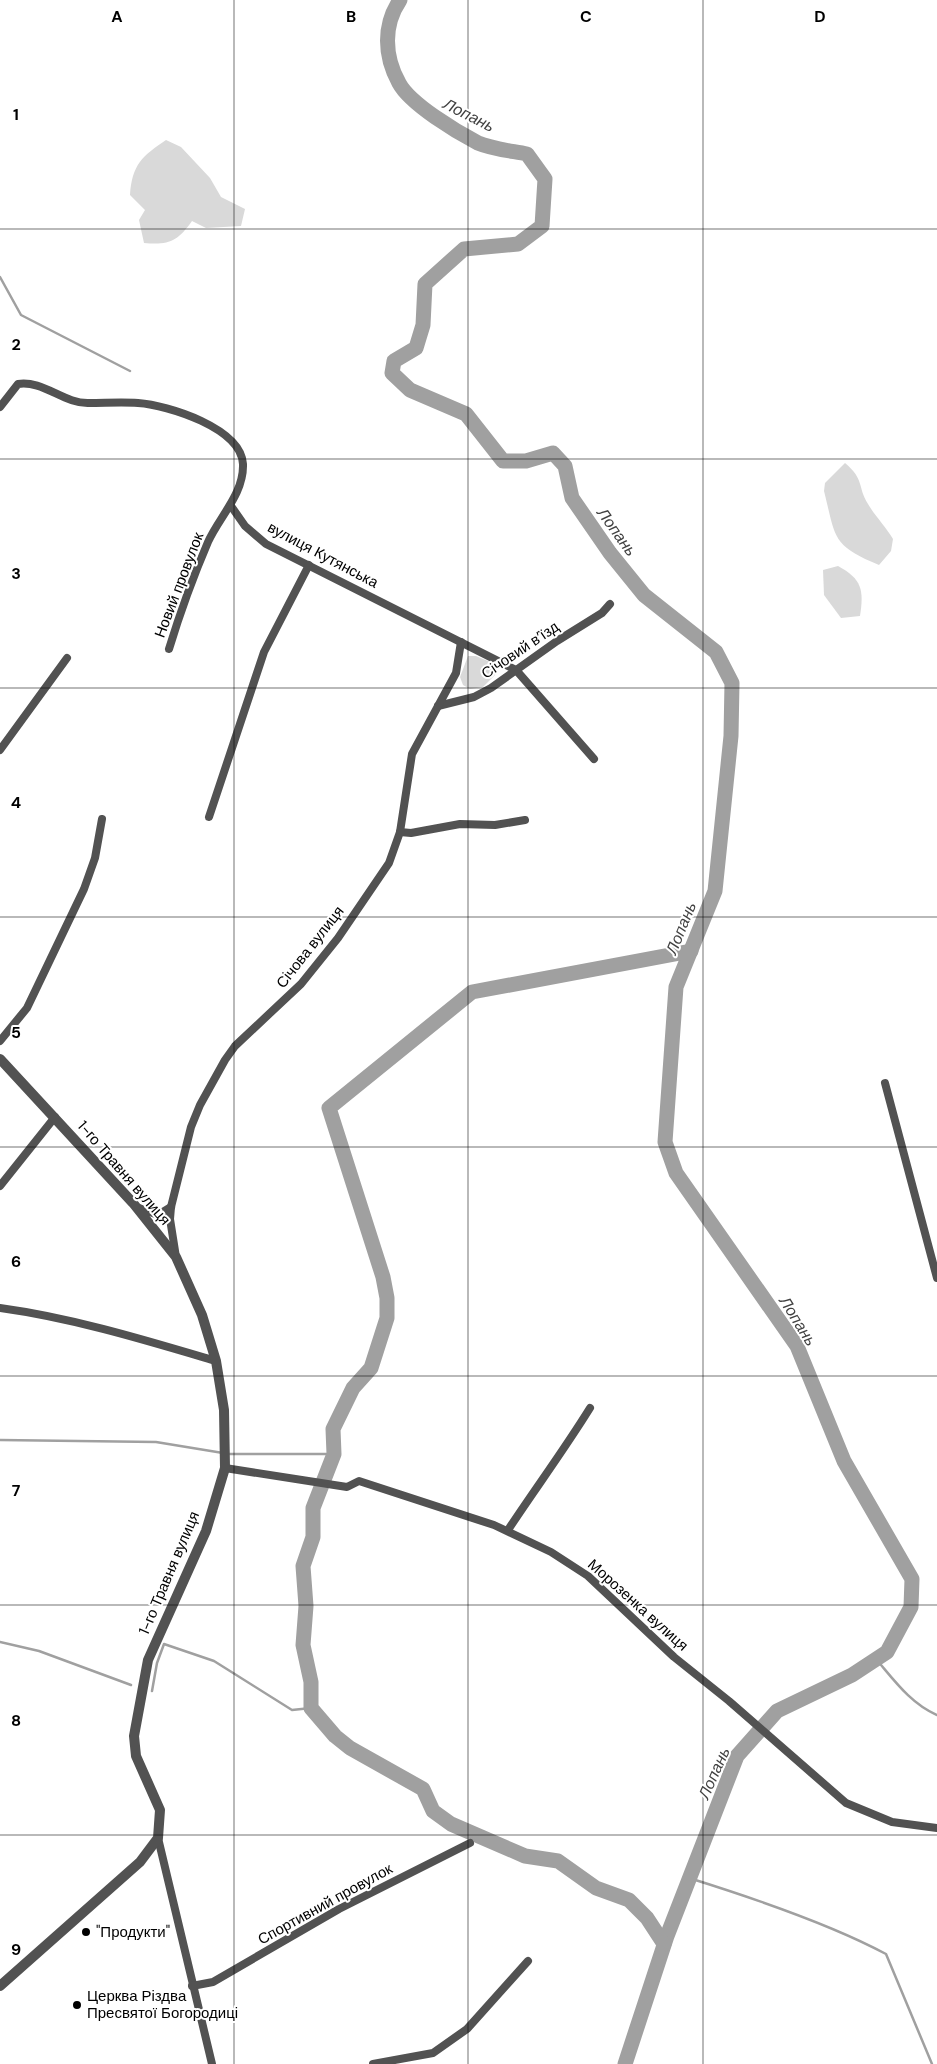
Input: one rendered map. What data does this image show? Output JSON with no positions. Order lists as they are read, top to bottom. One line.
{"streets":{"street":["вулиця Кутянська","Новий провулок","Січовий в’їзд","Січова вулиця","1-го Травня вулиця","Морозенка вулиця","Спортивний провулок"]},"crossings":[["вулиця Кутянська","Новий провулок"],["вулиця Кутянська","Січовий в’їзд"],["вулиця Кутянська","Січова вулиця"],["Січовий в’їзд","Січова вулиця"],["Січова вулиця","1-го Травня вулиця"],["1-го Травня вулиця","Морозенка вулиця"],["1-го Травня вулиця","Спортивний провулок"]],"water":["Лопань"],"places":["\"Продукти\"","Церква Різдва Пресвятої Богородиці"],"grid":{"columns":["A","B","C","D"],"rows":["1","2","3","4","5","6","7","8","9"]}}
